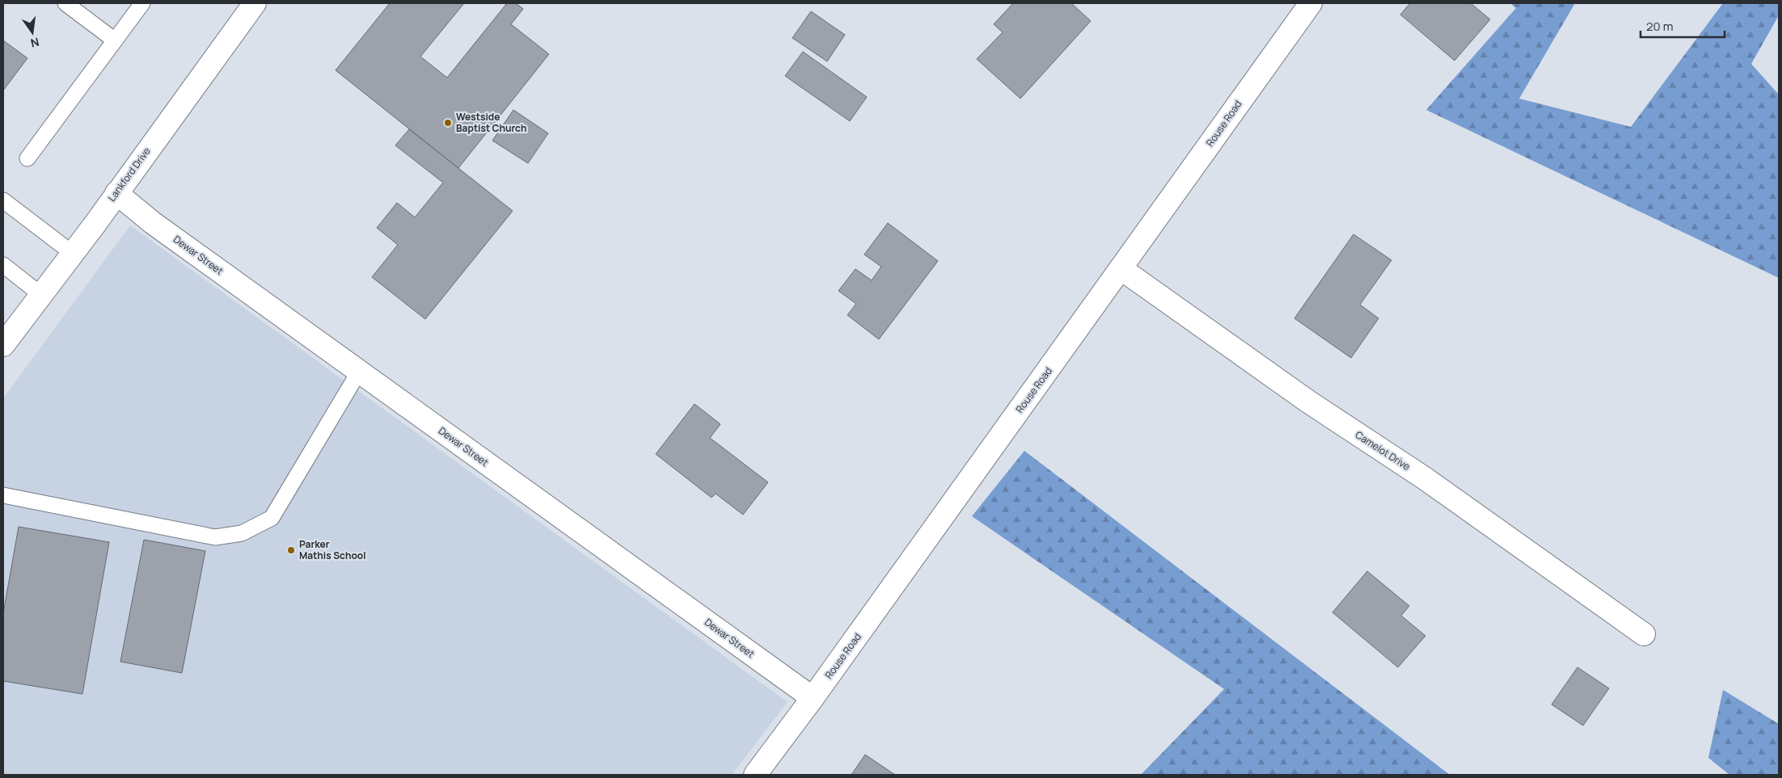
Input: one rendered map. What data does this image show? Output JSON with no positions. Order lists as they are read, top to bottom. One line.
{"streets":{"street":["Rouse Road","Lankford Drive","Dewar Street","Camelot Drive"]},"crossings":[["Rouse Road","Dewar Street"],["Rouse Road","Camelot Drive"],["Lankford Drive","Dewar Street"]],"places":["Westside Baptist Church","Parker Mathis School"],"scale_bar":"20 m","north":"bottom"}
